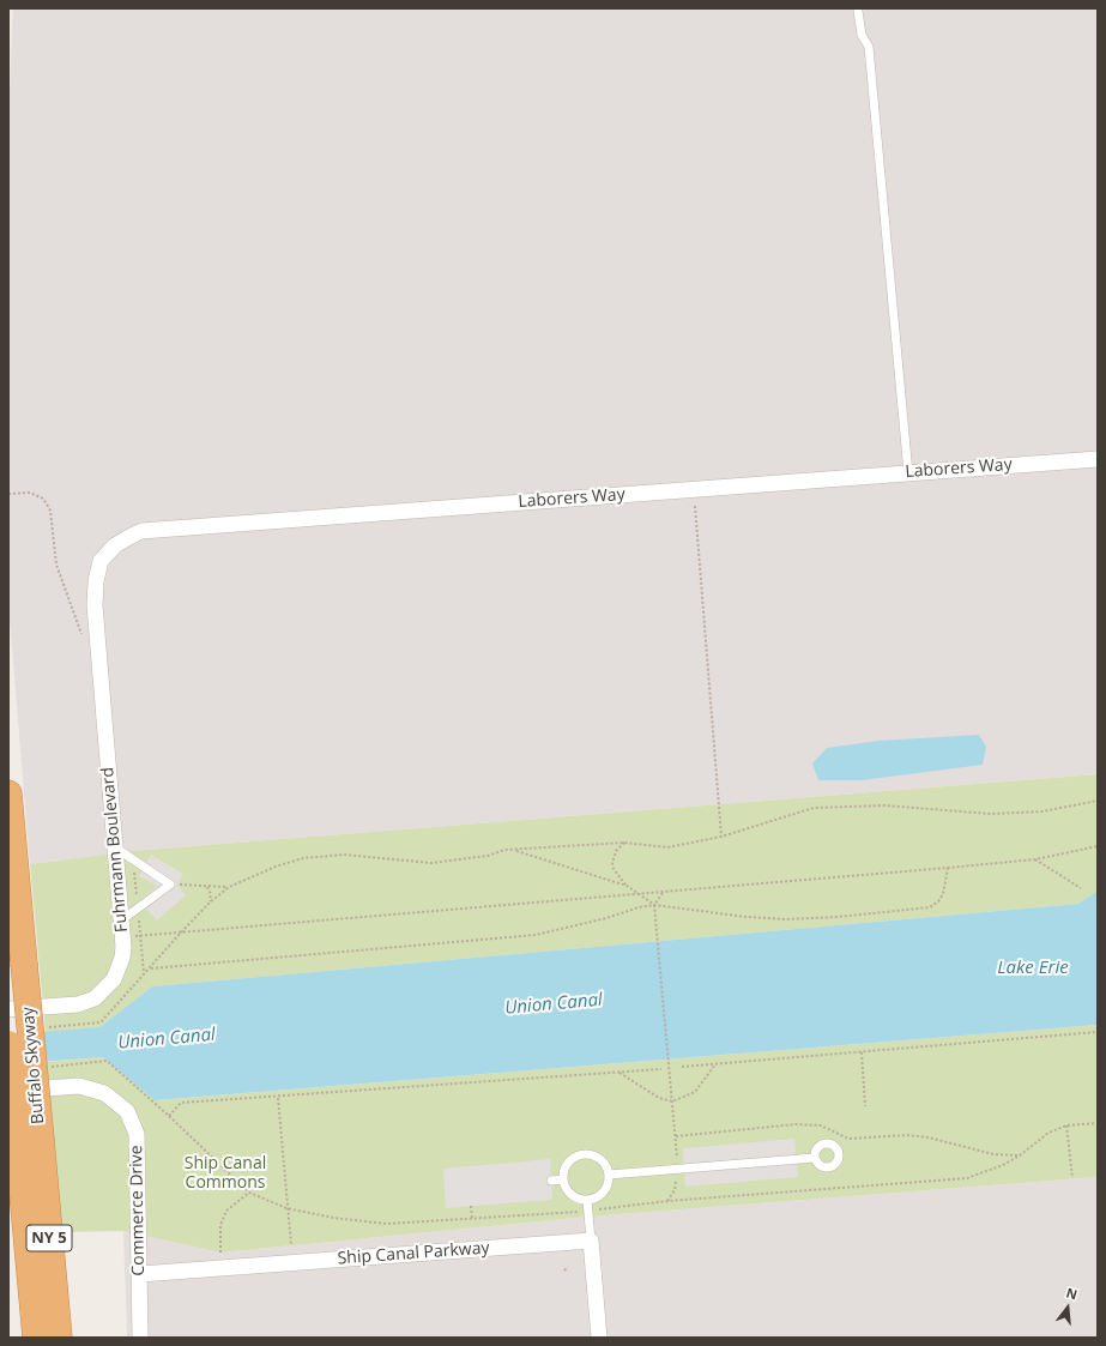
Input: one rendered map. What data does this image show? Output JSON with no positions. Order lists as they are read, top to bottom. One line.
{"streets":{"highway":["Buffalo Skyway","NY 5"],"street":["Laborers Way","Fuhrmann Boulevard","Commerce Drive","Ship Canal Parkway"]},"crossings":[["Laborers Way","Fuhrmann Boulevard"],["Commerce Drive","Ship Canal Parkway"]],"water":["Lake Erie","Union Canal"],"parks":["Ship Canal Commons"],"north":"top"}
